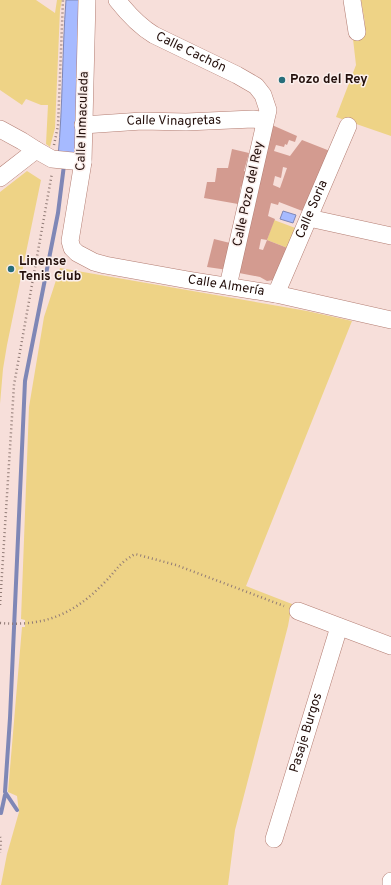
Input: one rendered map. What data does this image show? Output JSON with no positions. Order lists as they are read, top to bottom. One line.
{"streets":{"street":["Calle Cachón","Calle Inmaculada","Calle Vinagretas","Calle Pozo del Rey","Calle Soria","Calle Almería","Pasaje Burgos"]},"crossings":[["Calle Cachón","Calle Pozo del Rey"],["Calle Inmaculada","Calle Vinagretas"],["Calle Inmaculada","Calle Almería"],["Calle Vinagretas","Calle Pozo del Rey"],["Calle Pozo del Rey","Calle Almería"],["Calle Soria","Calle Almería"]],"places":["Pozo del Rey","Linense Tenis Club"]}
